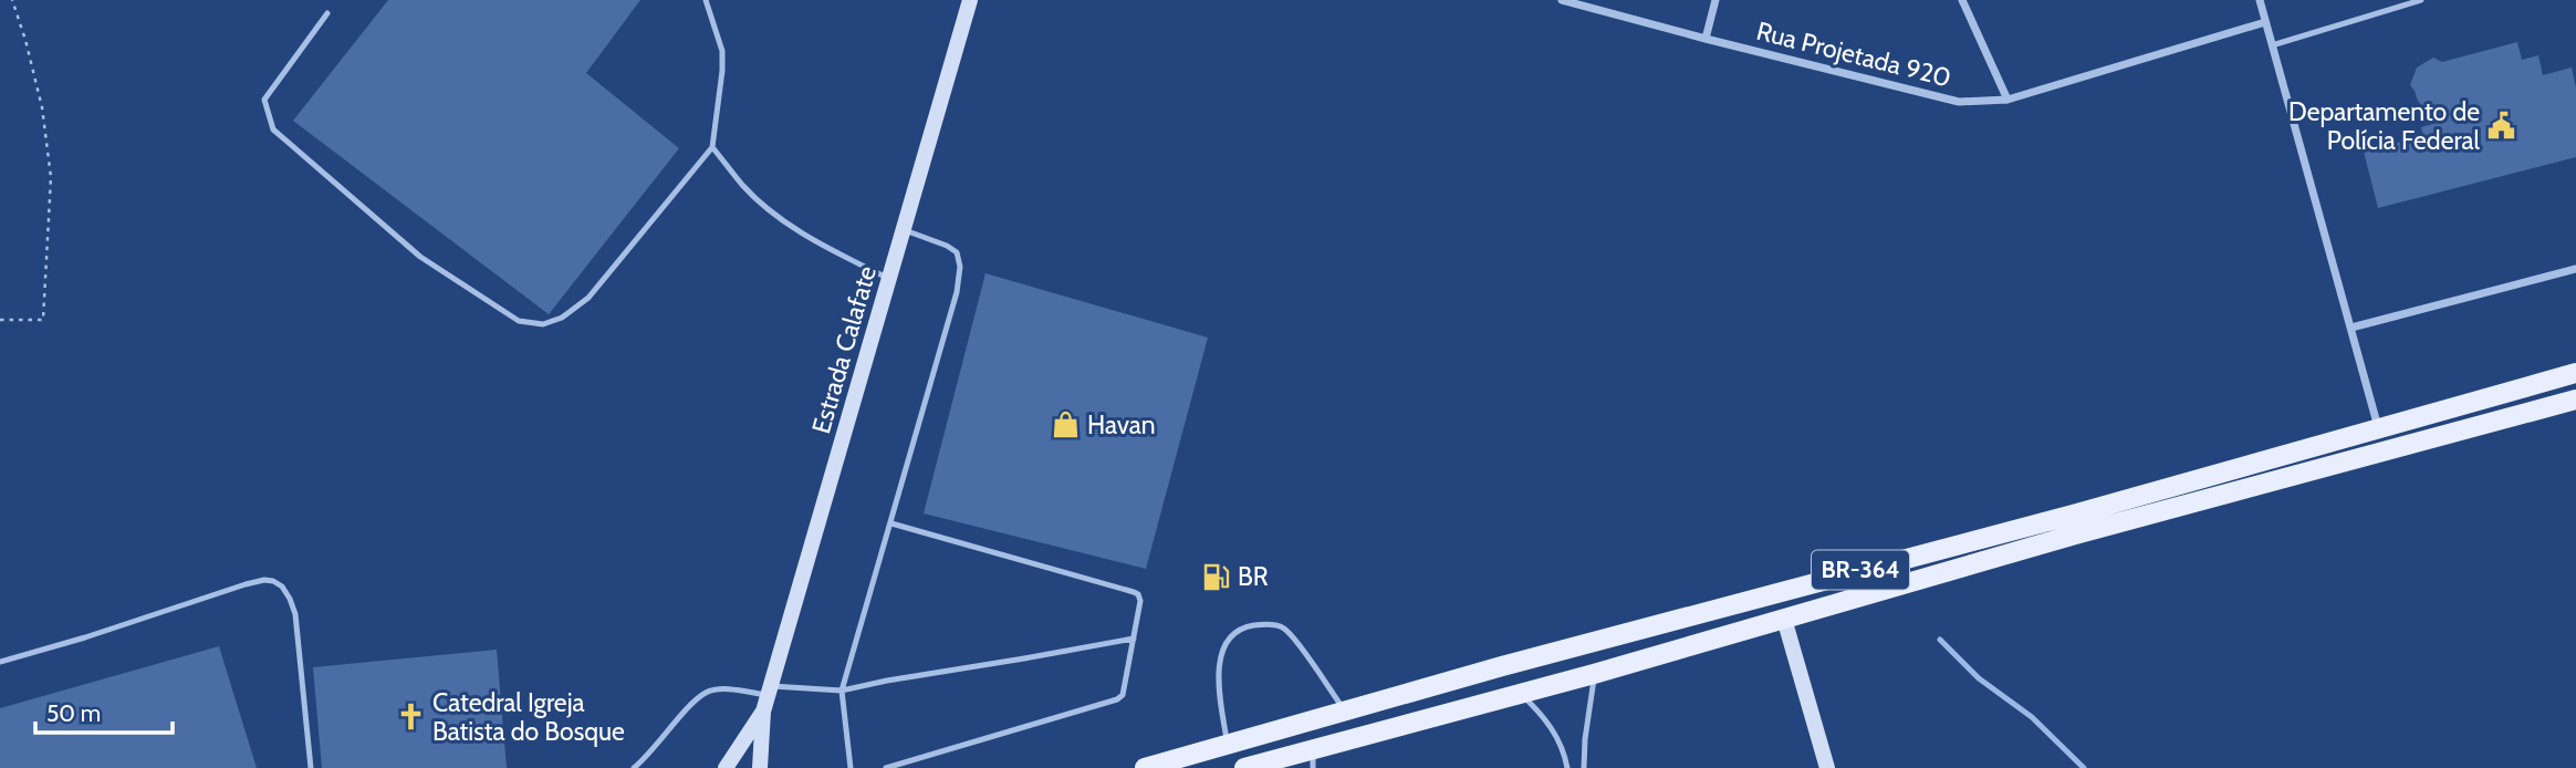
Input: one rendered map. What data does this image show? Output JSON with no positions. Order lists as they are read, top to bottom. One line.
{"streets":{"main road":["BR-364"],"street":["Rua Projetada 920","Estrada Calafate"]},"places":{"public building":["Departamento de Polícia Federal"],"shop":["Havan"],"fuel station":["BR"],"church":["Catedral Igreja Batista do Bosque"]},"scale_bar":"50 m"}
